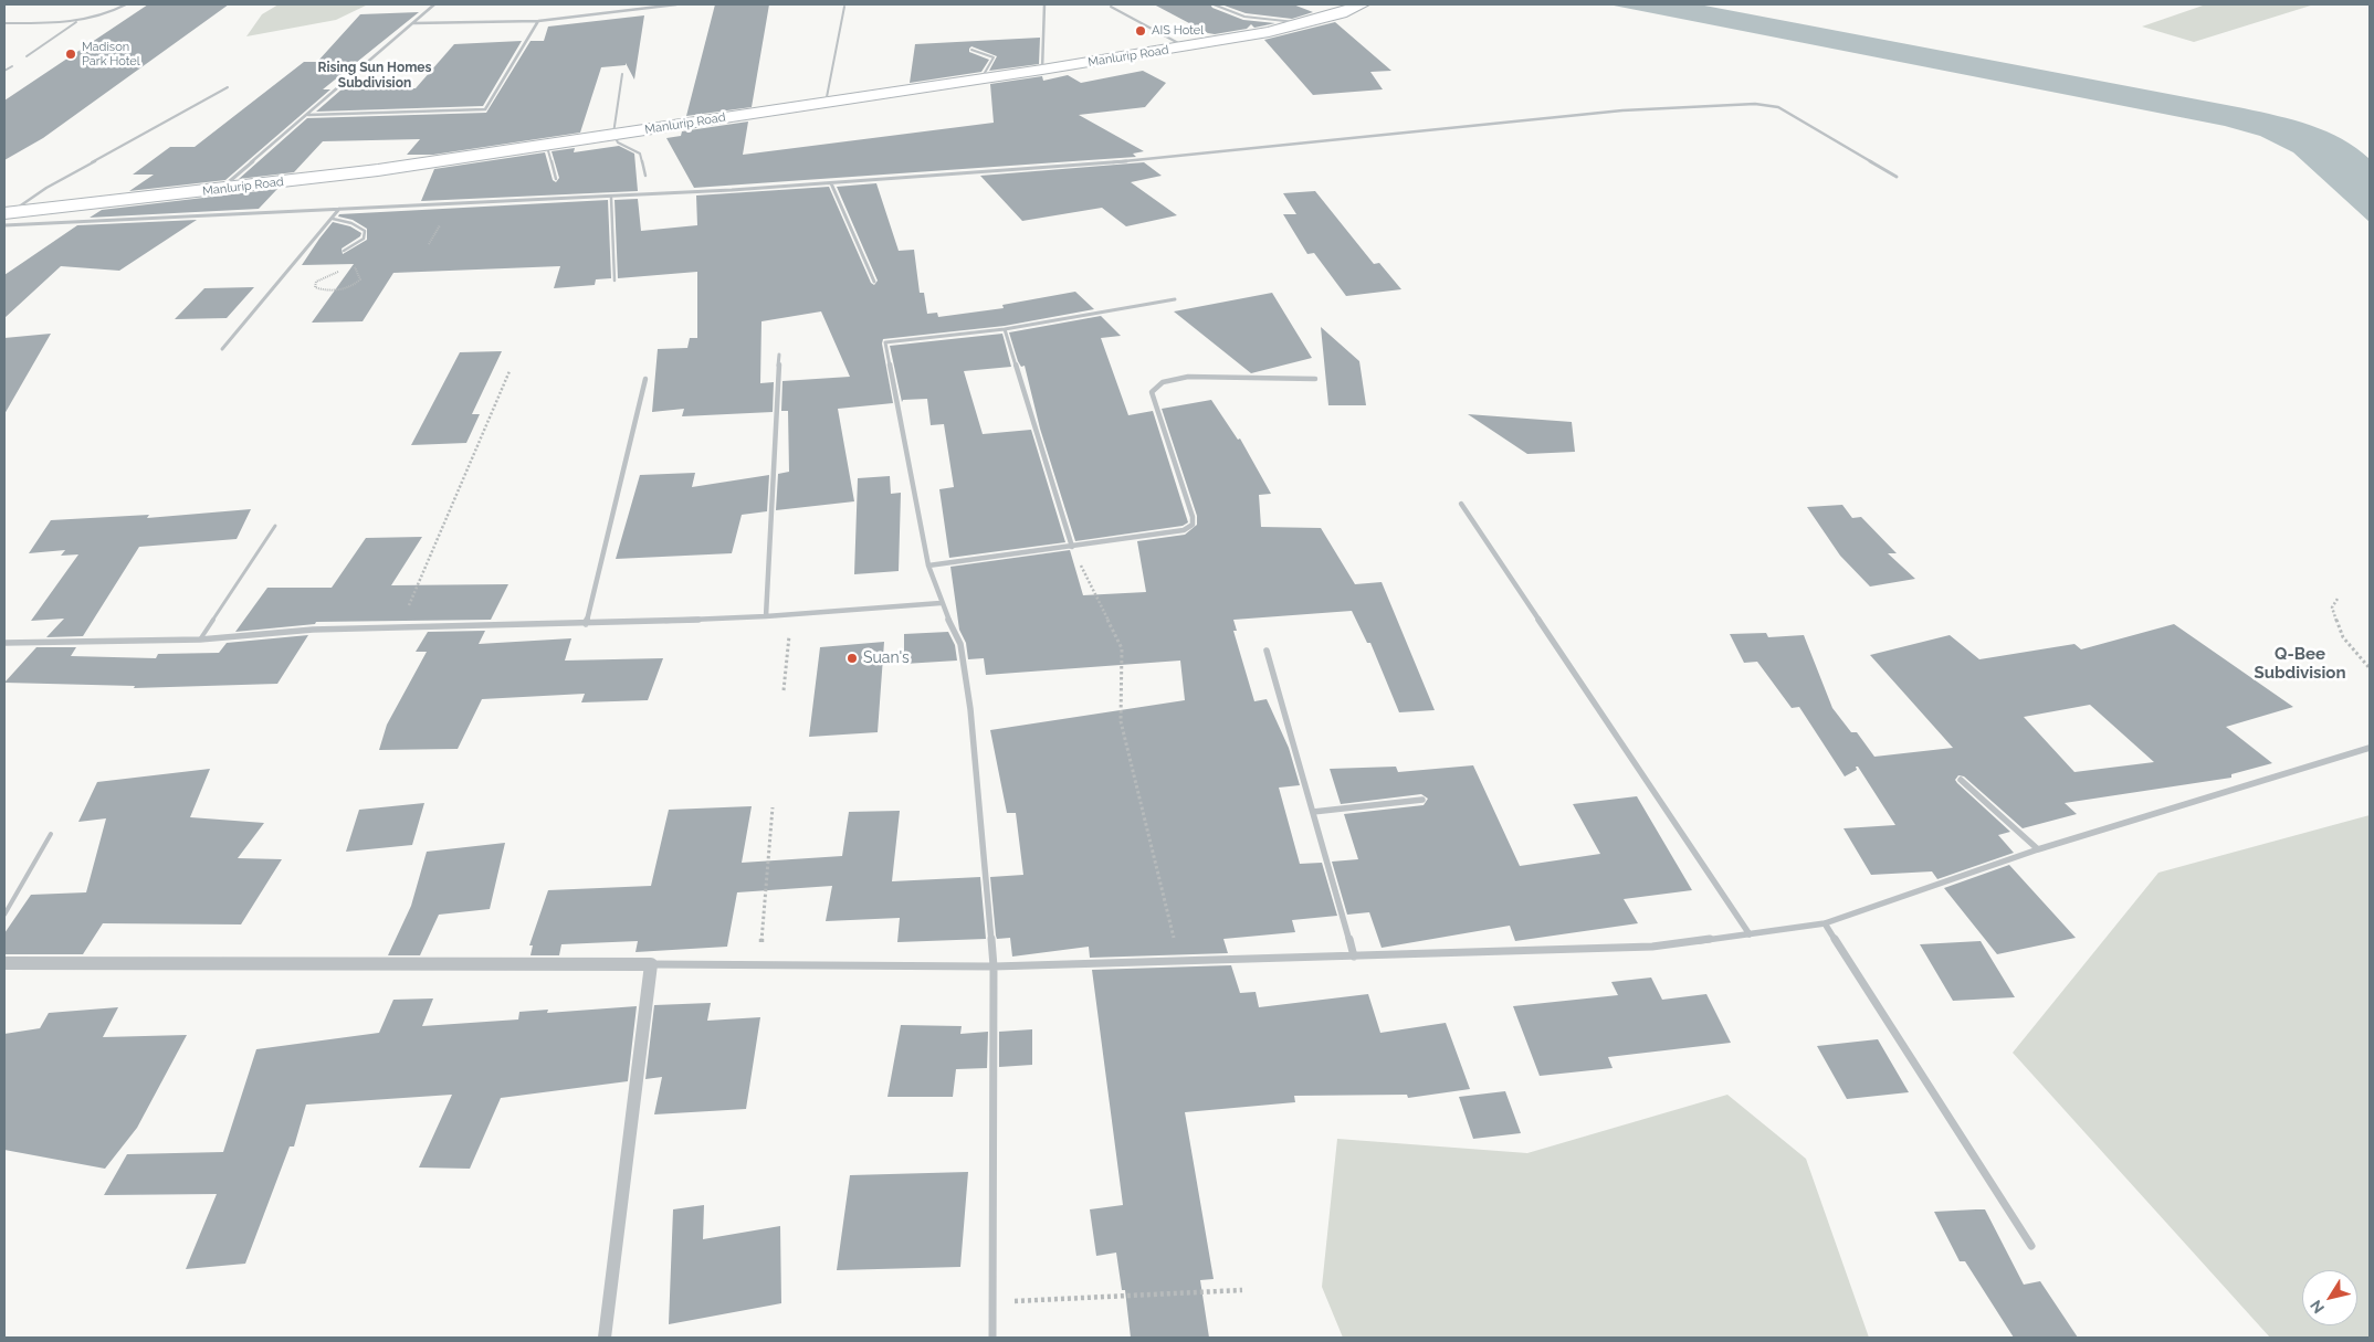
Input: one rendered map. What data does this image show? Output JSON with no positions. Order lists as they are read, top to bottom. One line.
{"streets":{"main road":["Manlurip Road"]},"districts":["Rising Sun Homes Subdivision","Q-Bee Subdivision"],"places":["AIS Hotel","Madison Park Hotel","Suan's"],"north":"bottom left"}
